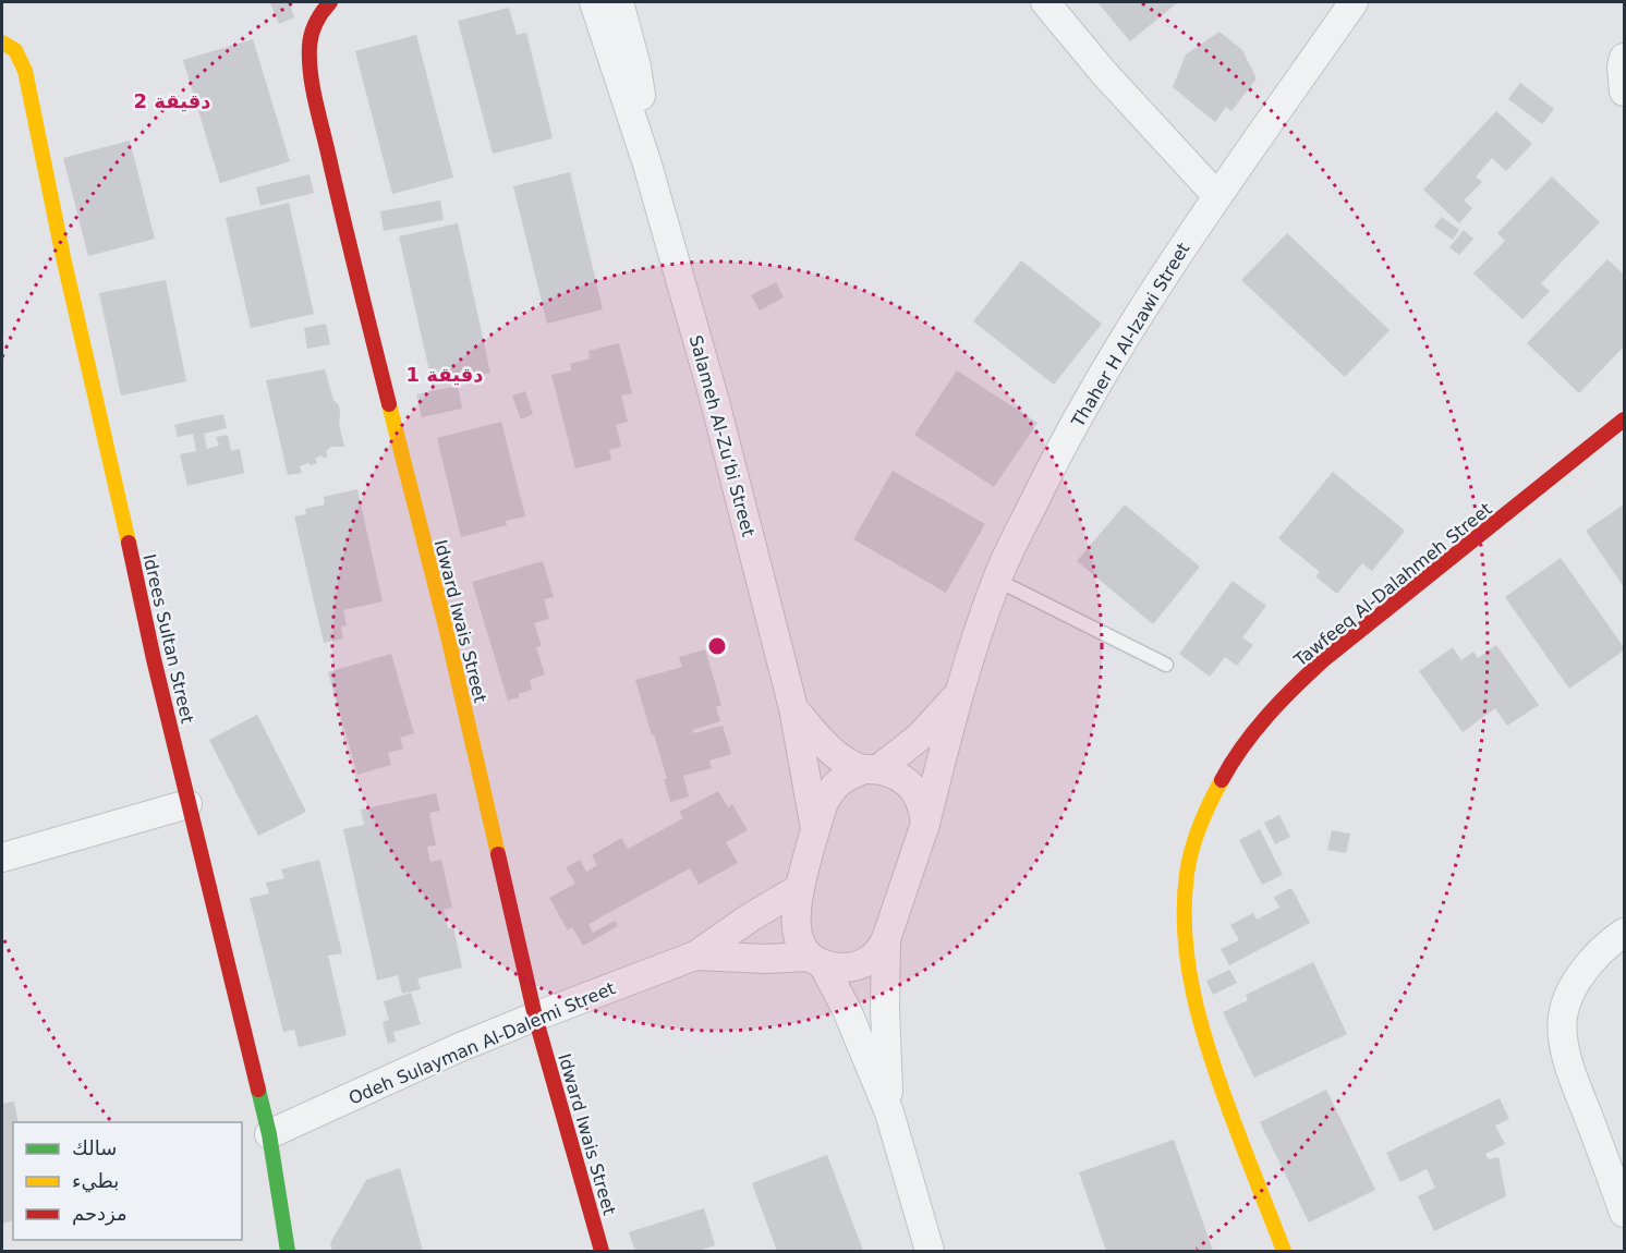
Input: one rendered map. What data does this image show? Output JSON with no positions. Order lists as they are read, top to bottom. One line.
{"streets":{"street":["Thaher H Al-Izawi Street","Salameh Al-Zu‘bi Street","Tawfeeq Al-Dalahmeh Street","Idward Iwais Street","Idrees Sultan Street","Odeh Sulayman Al-Dalemi Street"]},"crossings":[["Thaher H Al-Izawi Street","Salameh Al-Zu‘bi Street"],["Thaher H Al-Izawi Street","Odeh Sulayman Al-Dalemi Street"],["Idward Iwais Street","Odeh Sulayman Al-Dalemi Street"],["Idrees Sultan Street","Odeh Sulayman Al-Dalemi Street"]],"legend":["سالك","بطيء","مزدحم"],"rings":["2 دقيقة","1 دقيقة"]}
